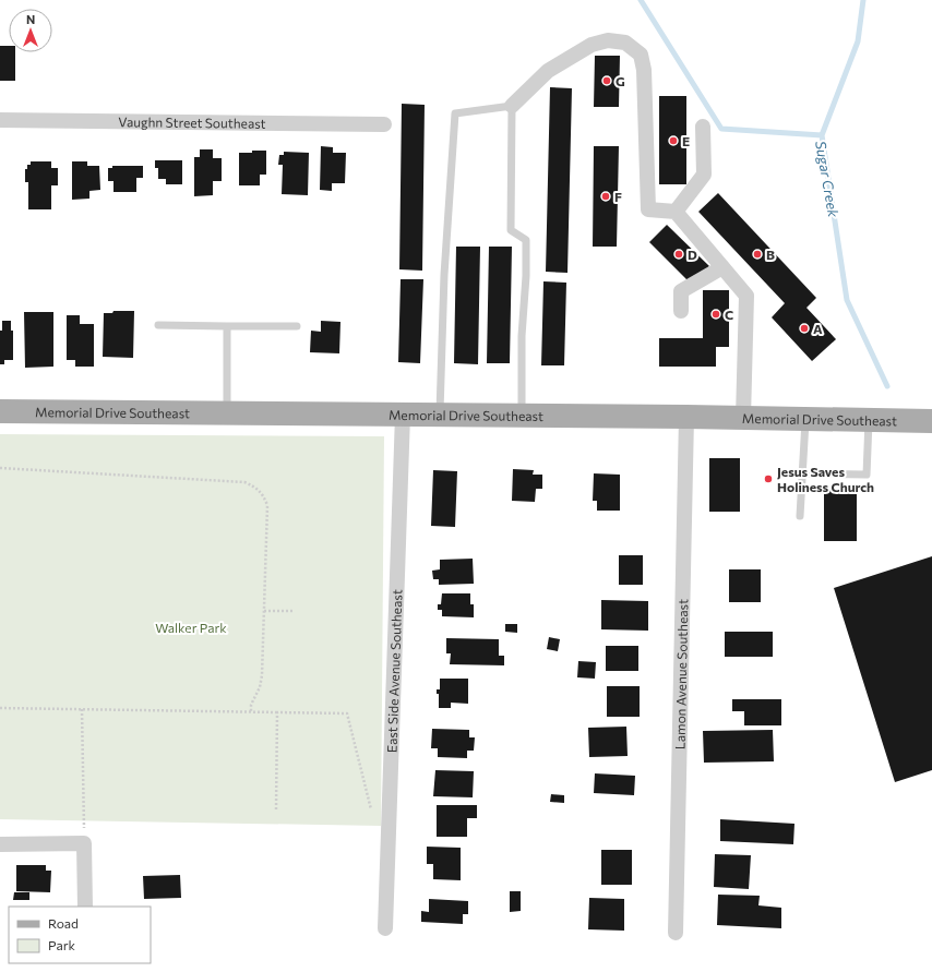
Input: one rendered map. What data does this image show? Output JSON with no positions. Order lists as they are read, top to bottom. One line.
{"streets":{"main road":["Memorial Drive Southeast"],"street":["Vaughn Street Southeast","East Side Avenue Southeast","Lamon Avenue Southeast"]},"crossings":[["Memorial Drive Southeast","East Side Avenue Southeast"],["Memorial Drive Southeast","Lamon Avenue Southeast"]],"water":["Sugar Creek"],"parks":["Walker Park"],"places":["G","E","F","D","B","C","A","Jesus Saves Holiness Church"],"legend":["Road","Park"],"north":"top"}
